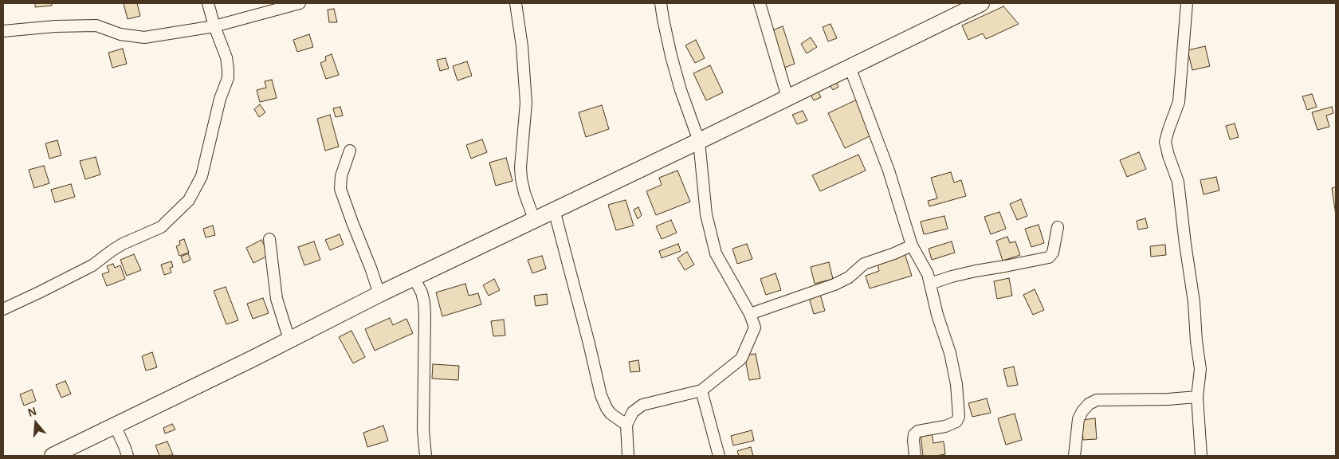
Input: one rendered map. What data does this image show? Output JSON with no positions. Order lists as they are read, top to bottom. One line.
{"north":"top"}
